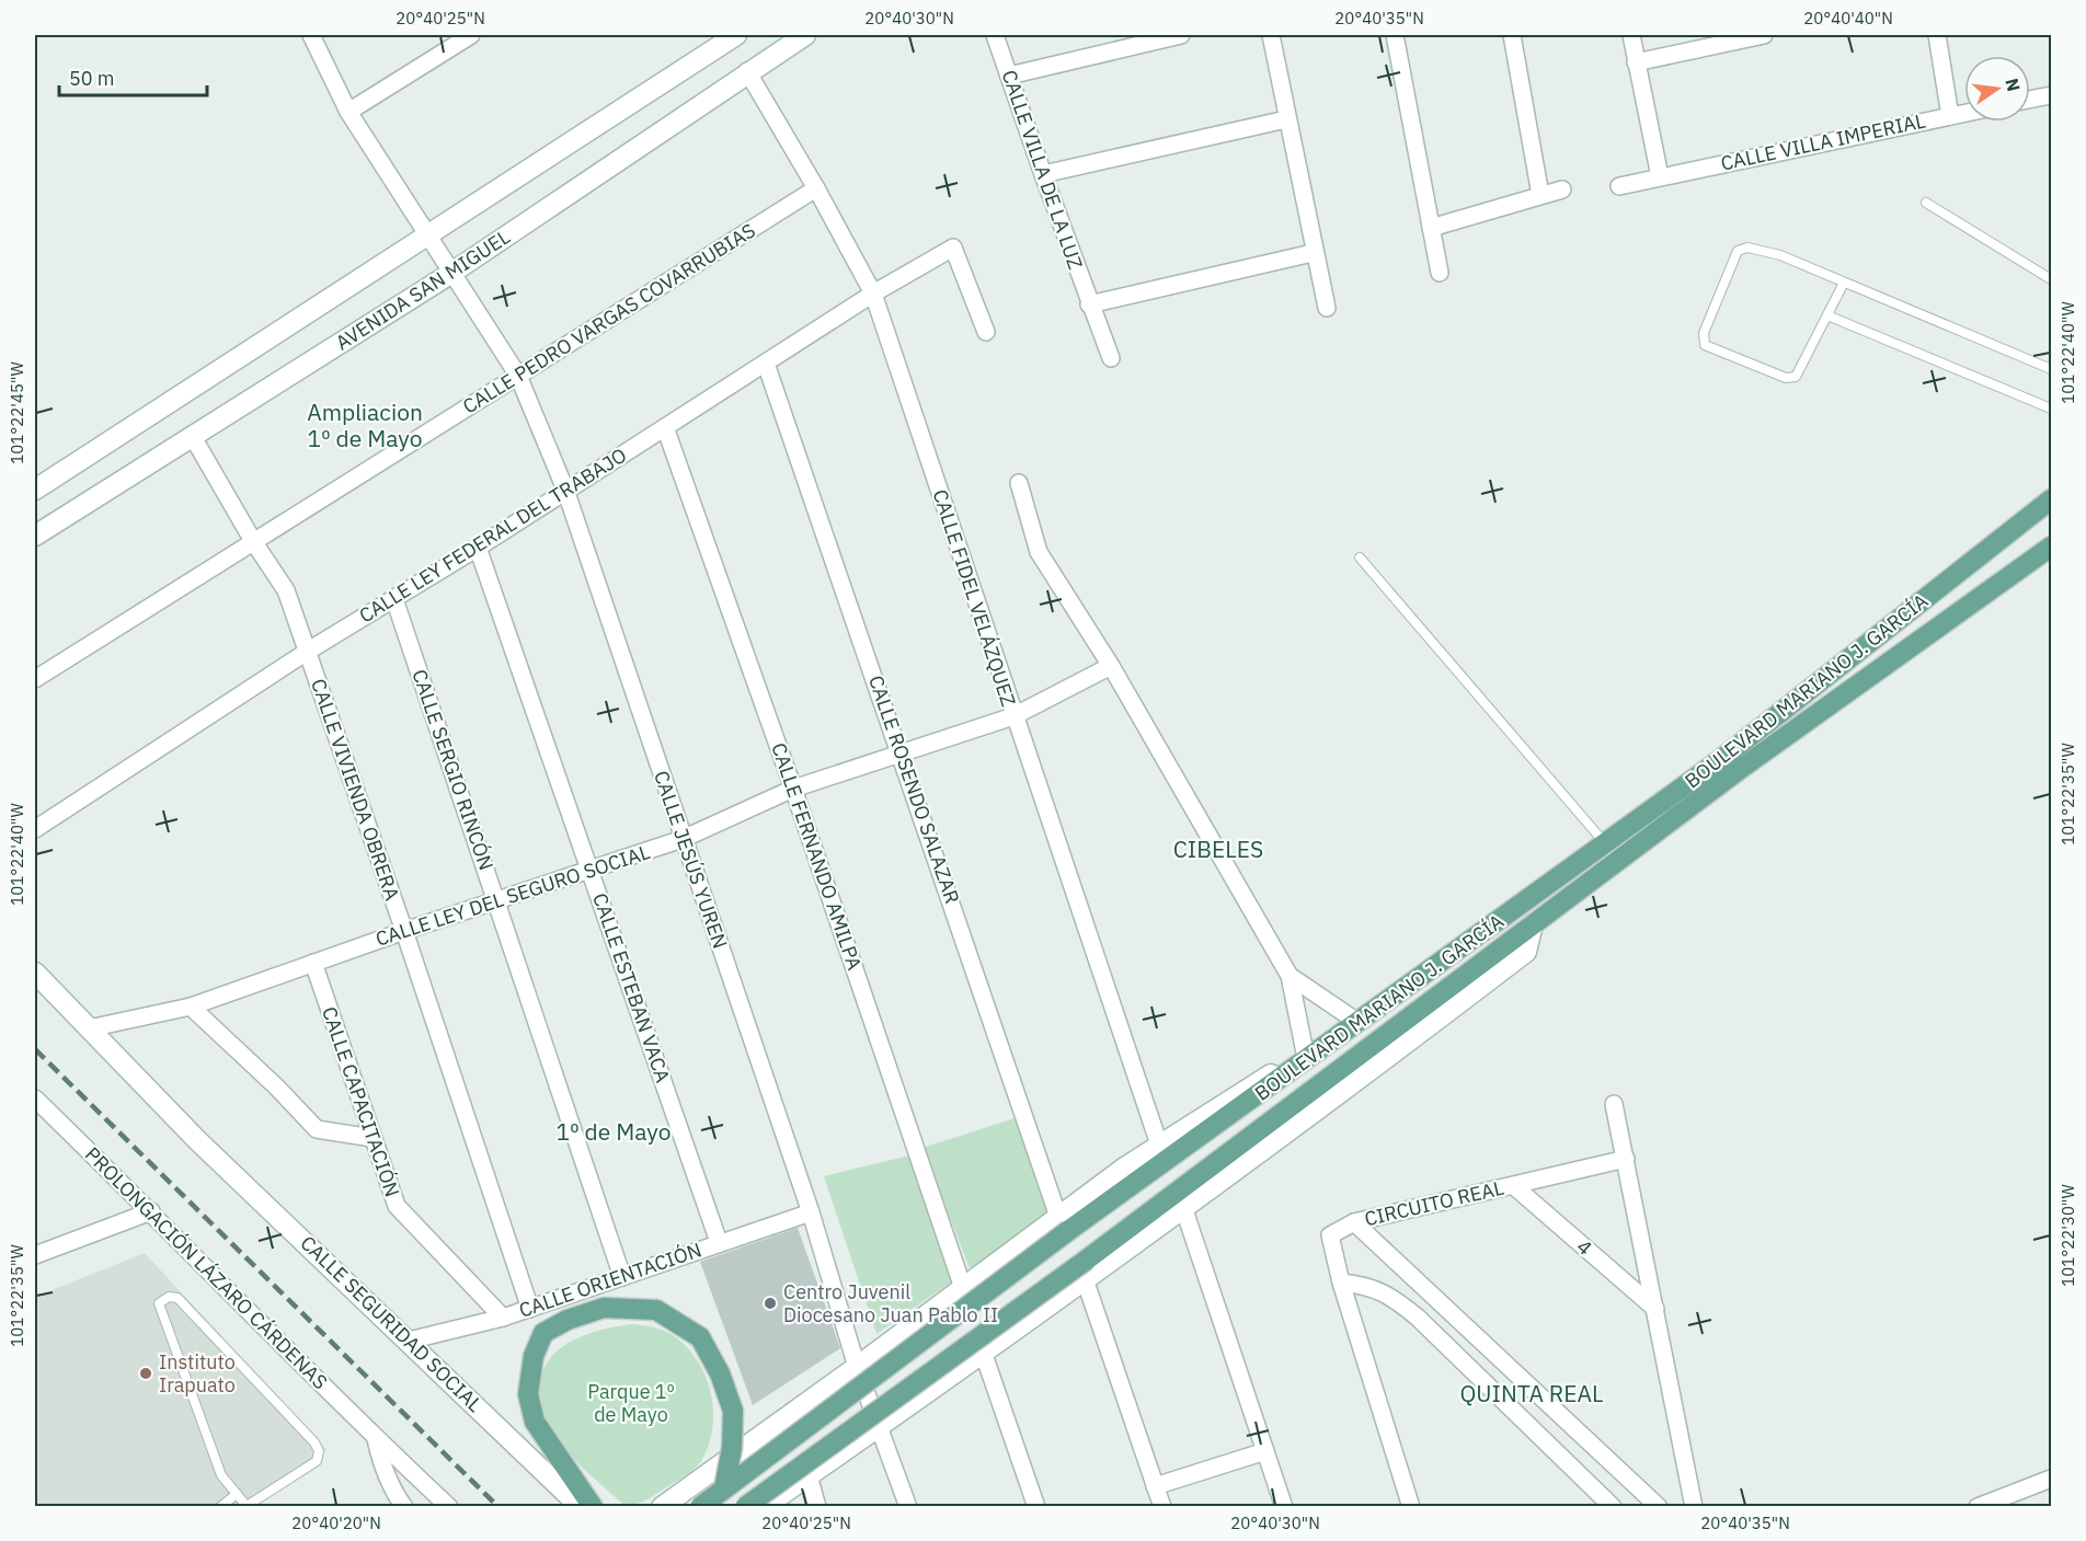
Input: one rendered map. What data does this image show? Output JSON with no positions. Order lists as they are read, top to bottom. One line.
{"streets":{"main road":["BOULEVARD MARIANO J. GARCÍA"],"street":["CALLE VILLA IMPERIAL","CALLE VILLA DE LA LUZ","AVENIDA SAN MIGUEL","CALLE PEDRO VARGAS COVARRUBIAS","CALLE LEY FEDERAL DEL TRABAJO","CALLE FIDEL VELÁZQUEZ","CALLE SERGIO RINCÓN","CALLE VIVIENDA OBRERA","CALLE ROSENDO SALAZAR","CALLE FERNANDO AMILPA","CALLE JESÚS YUREN","CALLE LEY DEL SEGURO SOCIAL","CALLE ESTEBAN VACA","CALLE CAPACITACIÓN","CIRCUITO REAL","4","PROLONGACIÓN LÁZARO CÁRDENAS","CALLE ORIENTACIÓN","CALLE SEGURIDAD SOCIAL"]},"crossings":[["AVENIDA SAN MIGUEL","CALLE FIDEL VELÁZQUEZ"],["AVENIDA SAN MIGUEL","CALLE VIVIENDA OBRERA"],["AVENIDA SAN MIGUEL","CALLE JESÚS YUREN"],["CALLE PEDRO VARGAS COVARRUBIAS","CALLE FIDEL VELÁZQUEZ"],["CALLE PEDRO VARGAS COVARRUBIAS","CALLE VIVIENDA OBRERA"],["CALLE PEDRO VARGAS COVARRUBIAS","CALLE JESÚS YUREN"],["CALLE LEY FEDERAL DEL TRABAJO","CALLE FIDEL VELÁZQUEZ"],["CALLE LEY FEDERAL DEL TRABAJO","CALLE SERGIO RINCÓN"],["CALLE LEY FEDERAL DEL TRABAJO","CALLE VIVIENDA OBRERA"],["CALLE LEY FEDERAL DEL TRABAJO","CALLE ROSENDO SALAZAR"],["CALLE LEY FEDERAL DEL TRABAJO","CALLE FERNANDO AMILPA"],["CALLE LEY FEDERAL DEL TRABAJO","CALLE JESÚS YUREN"],["CALLE LEY FEDERAL DEL TRABAJO","CALLE ESTEBAN VACA"],["CALLE FIDEL VELÁZQUEZ","CALLE LEY DEL SEGURO SOCIAL"],["BOULEVARD MARIANO J. GARCÍA","CALLE ROSENDO SALAZAR"],["CALLE SERGIO RINCÓN","CALLE LEY DEL SEGURO SOCIAL"],["CALLE SERGIO RINCÓN","CALLE ORIENTACIÓN"],["CALLE VIVIENDA OBRERA","CALLE LEY DEL SEGURO SOCIAL"],["CALLE VIVIENDA OBRERA","CALLE ORIENTACIÓN"],["CALLE ROSENDO SALAZAR","CALLE LEY DEL SEGURO SOCIAL"],["CALLE FERNANDO AMILPA","CALLE LEY DEL SEGURO SOCIAL"],["CALLE JESÚS YUREN","CALLE LEY DEL SEGURO SOCIAL"],["CALLE JESÚS YUREN","CALLE ORIENTACIÓN"],["CALLE LEY DEL SEGURO SOCIAL","CALLE ESTEBAN VACA"],["CALLE LEY DEL SEGURO SOCIAL","CALLE CAPACITACIÓN"],["CALLE LEY DEL SEGURO SOCIAL","CALLE SEGURIDAD SOCIAL"],["CALLE ESTEBAN VACA","CALLE ORIENTACIÓN"],["CALLE CAPACITACIÓN","CALLE ORIENTACIÓN"],["CIRCUITO REAL","4"],["CALLE ORIENTACIÓN","CALLE SEGURIDAD SOCIAL"]],"districts":["Ampliacion 1º de Mayo","CIBELES","1º de Mayo","QUINTA REAL"],"parks":["Parque 1º de Mayo"],"places":["Centro Juvenil Diocesano Juan Pablo II","Instituto Irapuato"],"scale_bar":"50 m","north":"right","coordinates":["20°40'25\"N","20°40'30\"N","20°40'35\"N","20°40'40\"N","101°22'40\"W","101°22'45\"W","101°22'35\"W","101°22'30\"W","20°40'20\"N"]}
